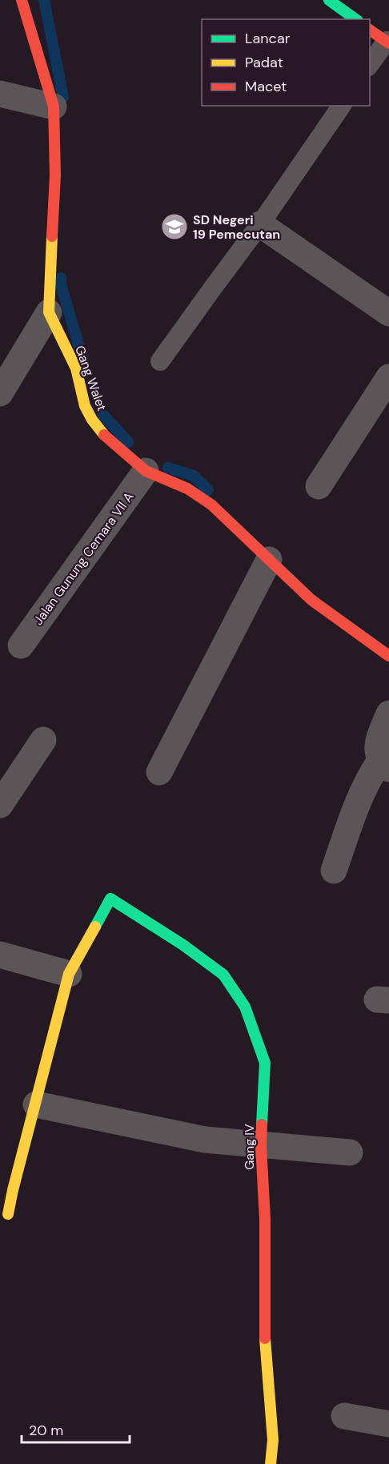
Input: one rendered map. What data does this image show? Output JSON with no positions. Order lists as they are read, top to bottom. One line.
{"streets":{"street":["Gang Walet","Jalan Gunung Cemara VII A","Gang IV"]},"crossings":[["Gang Walet","Jalan Gunung Cemara VII A"]],"places":{"school or university":["SD Negeri 19 Pemecutan"]},"legend":["Lancar","Padat","Macet"],"scale_bar":"20 m"}
